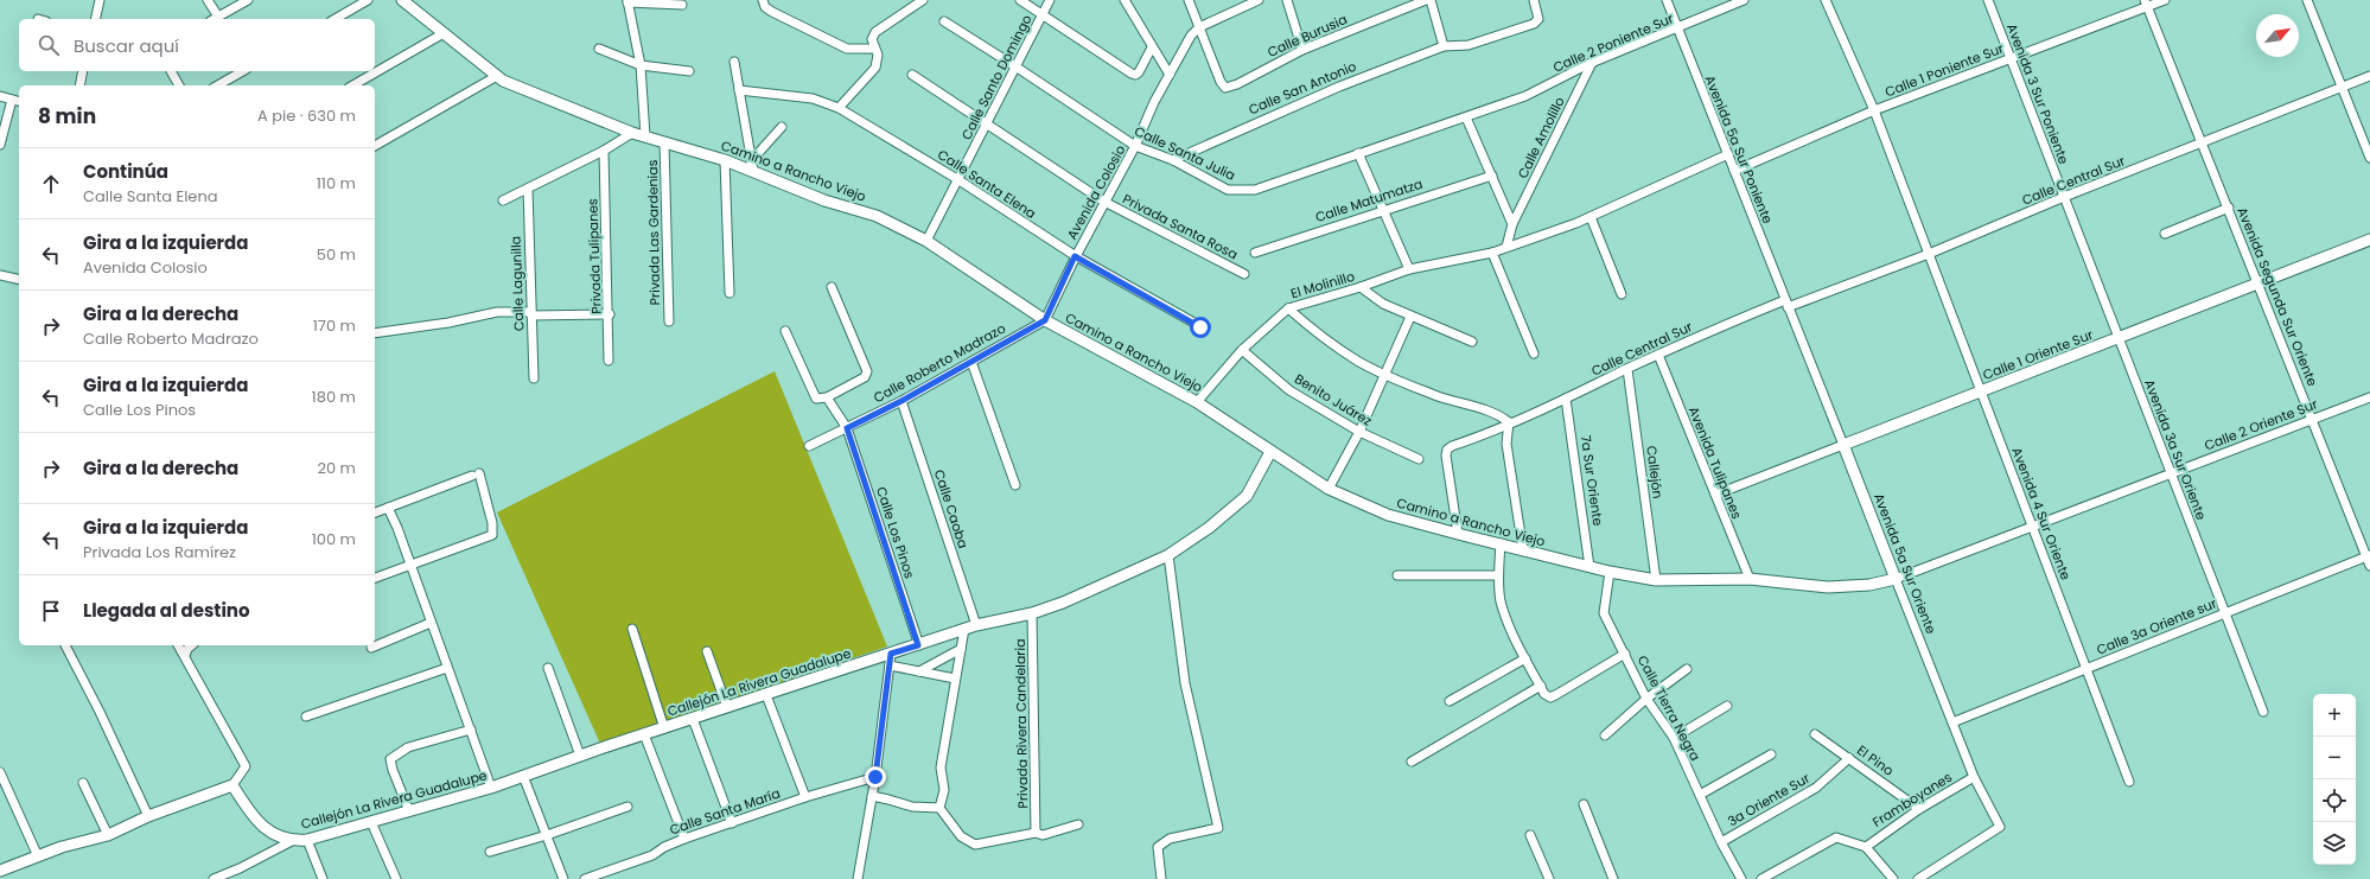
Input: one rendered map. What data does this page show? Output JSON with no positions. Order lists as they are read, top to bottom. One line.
{"streets":{"street":["Calle Burusia","Calle 2 Poniente Sur","Calle 1 Poniente Sur","Calle Santo Domingo","Calle San Antonio","Avenida 3 Sur Poniente","Calle Amolillo","Avenida 5a Sur Poniente","Calle Santa Julia","Camino a Rancho Viejo","Calle Central Sur","Calle Santa Elena","Avenida Colosio","Calle Matumatza","Privada Santa Rosa","Privada Las Gardenias","Privada Tulipanes","Calle Lagunilla","El Molinillo","Avenida Segunda Sur Oriente","Calle 1 Oriente Sur","Calle Roberto Madrazo","Benito Juárez","Calle 2 Oriente Sur","Avenida 3a Sur Oriente","Avenida Tulipanes","Callejón","7a Sur Oriente","Calle Caoba","Avenida 4 Sur Oriente","Calle Los Pinos","Avenida 5a Sur Oriente","Calle 3a Oriente sur","Callejón La Rivera Guadalupe","Calle Tierra Negra","Privada Rivera Candelaria","El Pino","3a Oriente Sur","Framboyanes","Calle Santa María"]},"crossings":[["Calle Burusia","Avenida Colosio"],["Calle 2 Poniente Sur","Calle Amolillo"],["Calle 2 Poniente Sur","Avenida 5a Sur Poniente"],["Calle 2 Poniente Sur","Calle Santa Julia"],["Calle 1 Poniente Sur","Avenida 3 Sur Poniente"],["Calle 1 Poniente Sur","Avenida 5a Sur Poniente"],["Calle 1 Poniente Sur","Avenida Segunda Sur Oriente"],["Calle 1 Poniente Sur","Avenida 4 Sur Oriente"],["Calle Santo Domingo","Calle Santa Julia"],["Calle Santo Domingo","Camino a Rancho Viejo"],["Calle Santo Domingo","Calle Santa Elena"],["Calle Santo Domingo","Privada Santa Rosa"],["Calle San Antonio","Calle Santa Julia"],["Avenida 3 Sur Poniente","Calle Central Sur"],["Avenida 3 Sur Poniente","Avenida 3a Sur Oriente"],["Calle Amolillo","El Molinillo"],["Avenida 5a Sur Poniente","Calle Central Sur"],["Avenida 5a Sur Poniente","El Molinillo"],["Avenida 5a Sur Poniente","Avenida 5a Sur Oriente"],["Calle Santa Julia","Avenida Colosio"],["Camino a Rancho Viejo","Calle Central Sur"],["Camino a Rancho Viejo","Avenida Colosio"],["Camino a Rancho Viejo","Privada Las Gardenias"],["Camino a Rancho Viejo","El Molinillo"],["Camino a Rancho Viejo","Calle Roberto Madrazo"],["Camino a Rancho Viejo","Calle 2 Oriente Sur"],["Camino a Rancho Viejo","Avenida Tulipanes"],["Camino a Rancho Viejo","Callejón"],["Camino a Rancho Viejo","7a Sur Oriente"],["Camino a Rancho Viejo","Avenida 5a Sur Oriente"],["Camino a Rancho Viejo","Callejón La Rivera Guadalupe"],["Camino a Rancho Viejo","Calle Tierra Negra"],["Calle Central Sur","Avenida Segunda Sur Oriente"],["Calle Central Sur","Avenida 3a Sur Oriente"],["Calle Central Sur","Avenida Tulipanes"],["Calle Central Sur","Callejón"],["Calle Central Sur","7a Sur Oriente"],["Calle Central Sur","Avenida 4 Sur Oriente"],["Calle Central Sur","Avenida 5a Sur Oriente"],["Calle Santa Elena","Avenida Colosio"],["Avenida Colosio","Privada Santa Rosa"],["Avenida Colosio","Calle Roberto Madrazo"],["El Molinillo","Benito Juárez"],["Avenida Segunda Sur Oriente","Calle 1 Oriente Sur"],["Avenida Segunda Sur Oriente","Calle 2 Oriente Sur"],["Avenida Segunda Sur Oriente","Calle 3a Oriente sur"],["Calle 1 Oriente Sur","Avenida 3a Sur Oriente"],["Calle 1 Oriente Sur","Avenida Tulipanes"],["Calle 1 Oriente Sur","Avenida 4 Sur Oriente"],["Calle 1 Oriente Sur","Avenida 5a Sur Oriente"],["Calle Roberto Madrazo","Calle Caoba"],["Calle Roberto Madrazo","Calle Los Pinos"],["Calle 2 Oriente Sur","Avenida 3a Sur Oriente"],["Calle 2 Oriente Sur","Avenida 4 Sur Oriente"],["Calle 2 Oriente Sur","Avenida 5a Sur Oriente"],["Avenida 3a Sur Oriente","Calle 3a Oriente sur"],["Calle Caoba","Callejón La Rivera Guadalupe"],["Avenida 4 Sur Oriente","Calle 3a Oriente sur"],["Calle Los Pinos","Callejón La Rivera Guadalupe"],["Avenida 5a Sur Oriente","Calle 3a Oriente sur"],["Avenida 5a Sur Oriente","Framboyanes"],["Callejón La Rivera Guadalupe","Privada Rivera Candelaria"],["Calle Tierra Negra","3a Oriente Sur"],["El Pino","3a Oriente Sur"],["El Pino","Framboyanes"]],"north":"top right","page":{"search":"Buscar aquí","heading":["8 min","A pie · 630 m"],"list":[["Continúa","Calle Santa Elena","110 m"],["Gira a la izquierda","Avenida Colosio","50 m"],["Gira a la derecha","Calle Roberto Madrazo","170 m"],["Gira a la izquierda","Calle Los Pinos","180 m"],["Gira a la derecha","20 m"],["Gira a la izquierda","Privada Los Ramírez","100 m"],"Llegada al destino"],"map_buttons":["+","−"]}}
